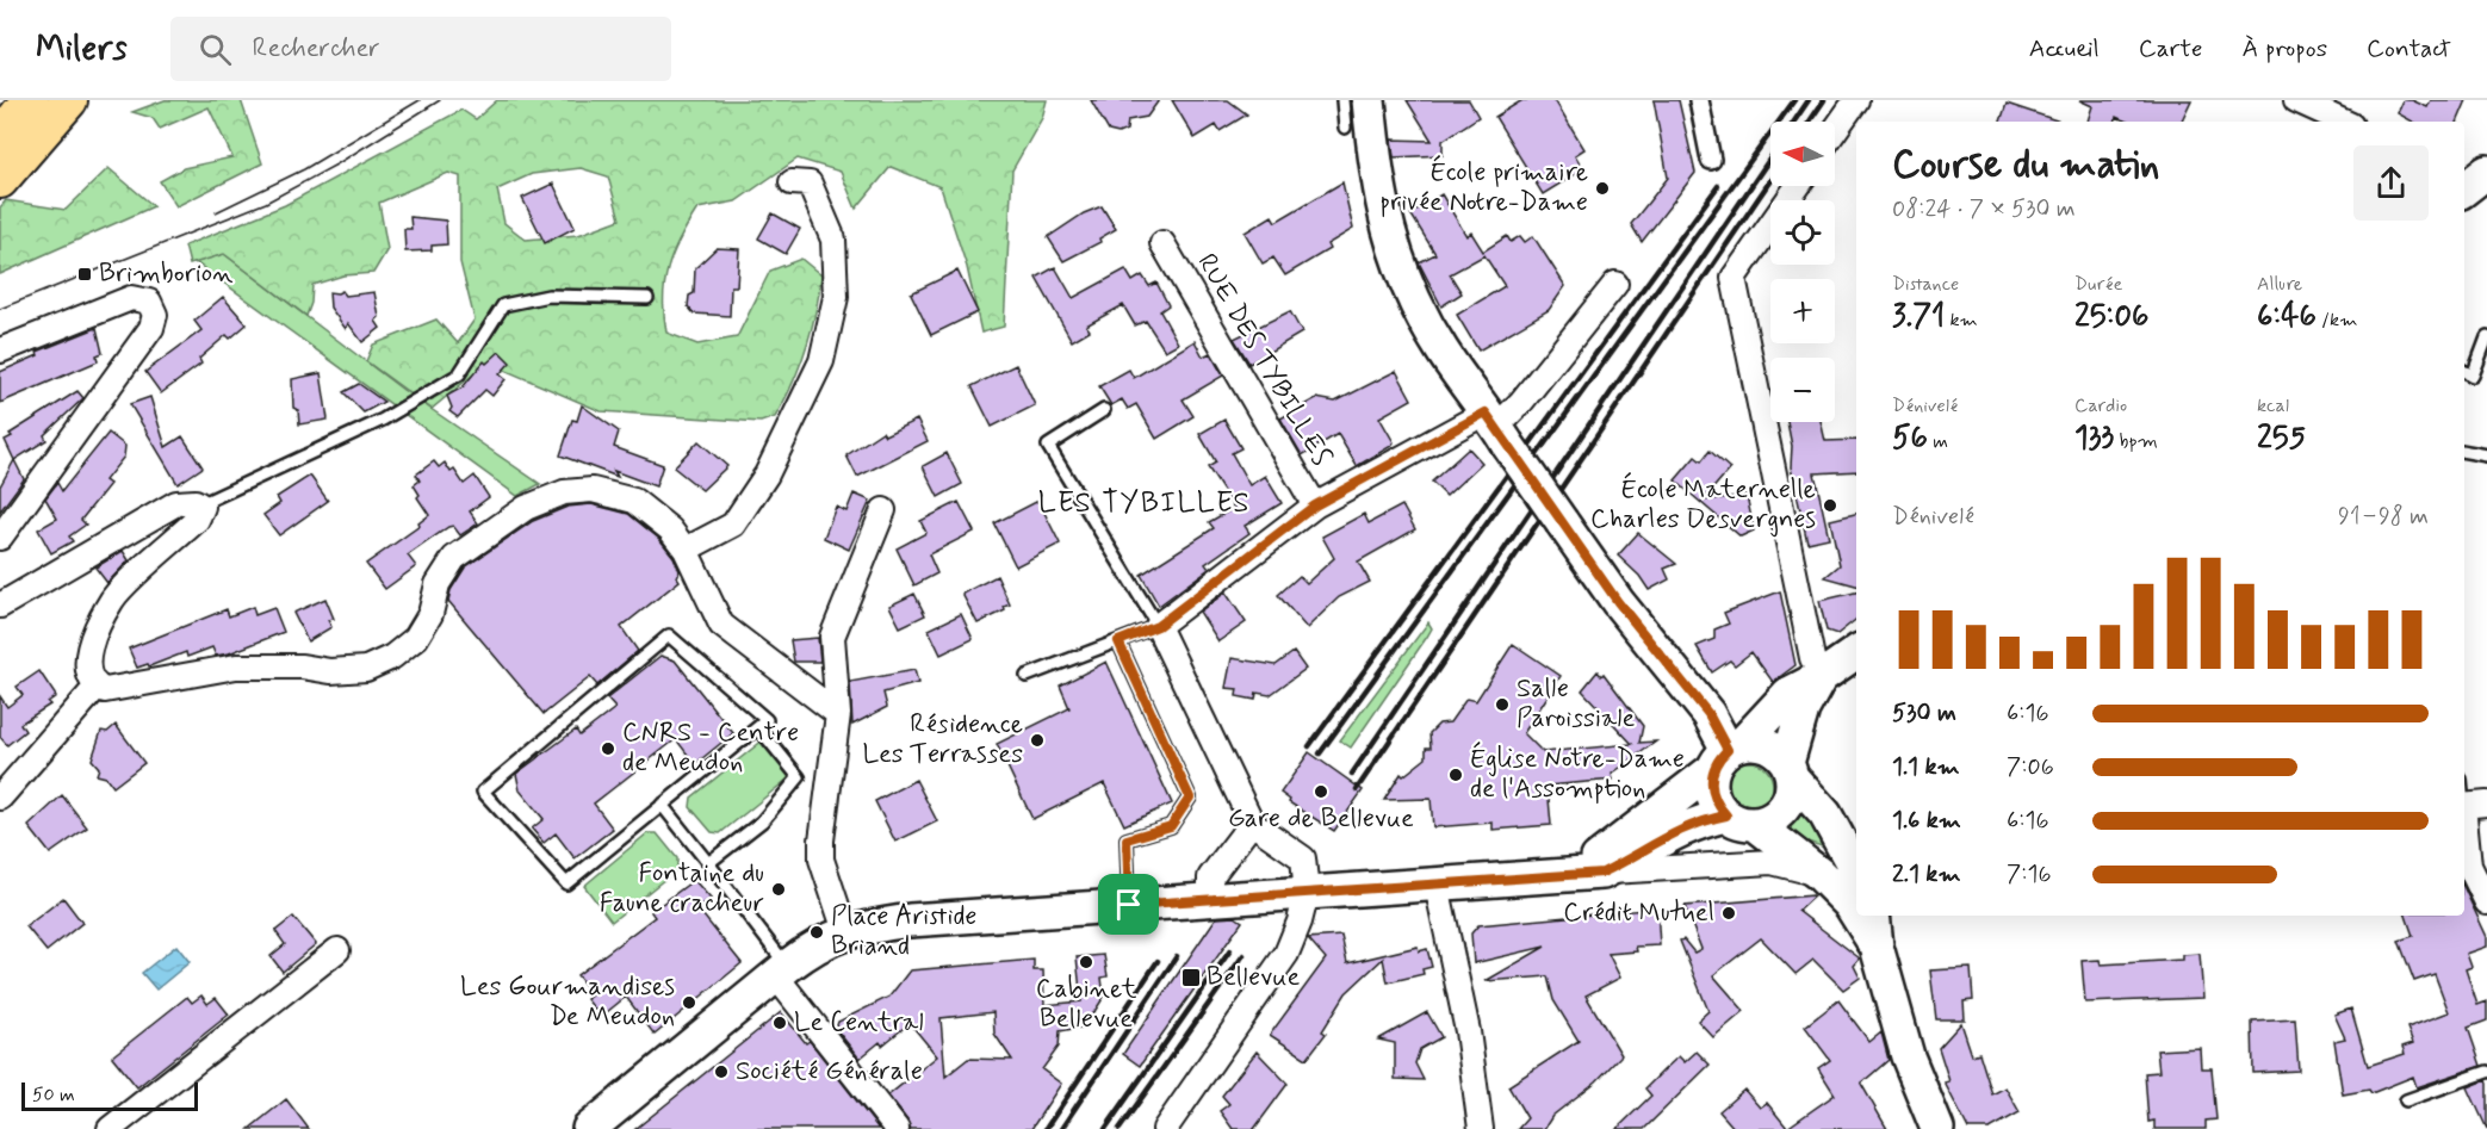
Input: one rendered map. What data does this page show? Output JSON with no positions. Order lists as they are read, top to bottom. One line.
{"streets":{"street":["RUE DES TYBILLES"]},"districts":["LES TYBILLES"],"places":{"other":["École primaire privée Notre-Dame","École Maternelle Charles Desvergnes","Salle Paroissiale","Résidence Les Terrasses","CNRS - Centre de Meudon","Église Notre-Dame de l'Assomption","Gare de Bellevue","Fontaine du Faune cracheur","Crédit Mutuel","Place Aristide Briand","Cabinet Bellevue","Les Gourmandises De Meudon","Le Central","Société Générale"],"transit":["Brimborion","Bellevue"]},"scale_bar":"50 m","north":"left","page":{"header":"Milers","search":"Rechercher","nav":["Accueil","Carte","À propos","Contact"],"map_buttons":["+","−"],"heading":["Course du matin","08:24 · 7 × 530 m"],"stats":[["Distance","3.71 km"],["Durée","25:06"],["Allure","6:46 /km"],["Dénivelé","56 m"],["Cardio","133 bpm"],["kcal","255"]],"chart":["Dénivelé","91–98 m"],"list":[{"name":"530 m","note":"6:16"},{"name":"1.1 km","note":"7:06"},{"name":"1.6 km","note":"6:16"},{"name":"2.1 km","note":"7:16"}],"scale":"50 m"}}
